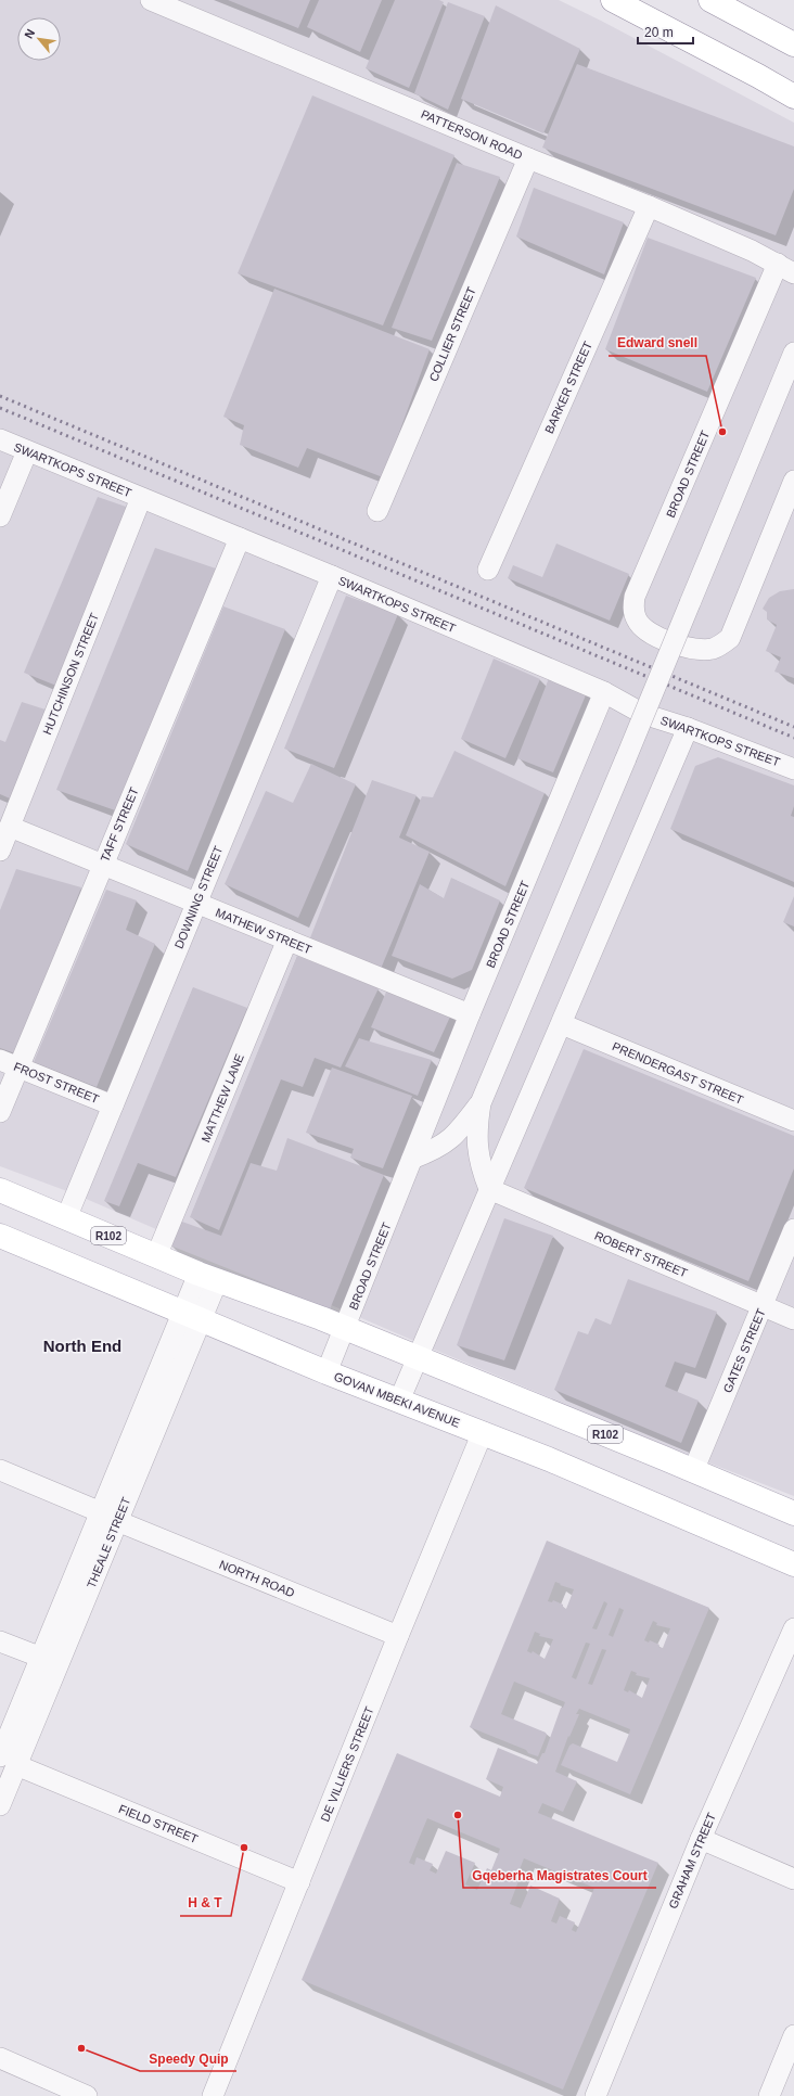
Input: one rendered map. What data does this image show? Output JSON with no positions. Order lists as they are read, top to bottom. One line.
{"streets":{"main road":["R102","GOVAN MBEKI AVENUE"],"street":["PATTERSON ROAD","COLLIER STREET","BARKER STREET","SWARTKOPS STREET","BROAD STREET","HUTCHINSON STREET","TAFF STREET","DOWNING STREET","MATHEW STREET","PRENDERGAST STREET","FROST STREET","MATTHEW LANE","ROBERT STREET","GATES STREET","THEALE STREET","NORTH ROAD","DE VILLIERS STREET","FIELD STREET","GRAHAM STREET"]},"crossings":[["PATTERSON ROAD","COLLIER STREET"],["PATTERSON ROAD","BARKER STREET"],["PATTERSON ROAD","BROAD STREET"],["SWARTKOPS STREET","BROAD STREET"],["SWARTKOPS STREET","HUTCHINSON STREET"],["SWARTKOPS STREET","TAFF STREET"],["SWARTKOPS STREET","DOWNING STREET"],["BROAD STREET","MATHEW STREET"],["BROAD STREET","R102"],["BROAD STREET","GOVAN MBEKI AVENUE"],["HUTCHINSON STREET","MATHEW STREET"],["TAFF STREET","MATHEW STREET"],["TAFF STREET","FROST STREET"],["DOWNING STREET","MATHEW STREET"],["DOWNING STREET","FROST STREET"],["DOWNING STREET","R102"],["MATHEW STREET","MATTHEW LANE"],["MATTHEW LANE","R102"],["R102","GATES STREET"],["R102","THEALE STREET"],["ROBERT STREET","GATES STREET"],["GOVAN MBEKI AVENUE","THEALE STREET"],["GOVAN MBEKI AVENUE","DE VILLIERS STREET"],["THEALE STREET","NORTH ROAD"],["THEALE STREET","FIELD STREET"],["NORTH ROAD","DE VILLIERS STREET"],["DE VILLIERS STREET","FIELD STREET"]],"districts":["North End"],"places":["Edward snell","Gqeberha Magistrates Court","H & T","Speedy Quip"],"scale_bar":"20 m","north":"top left"}
